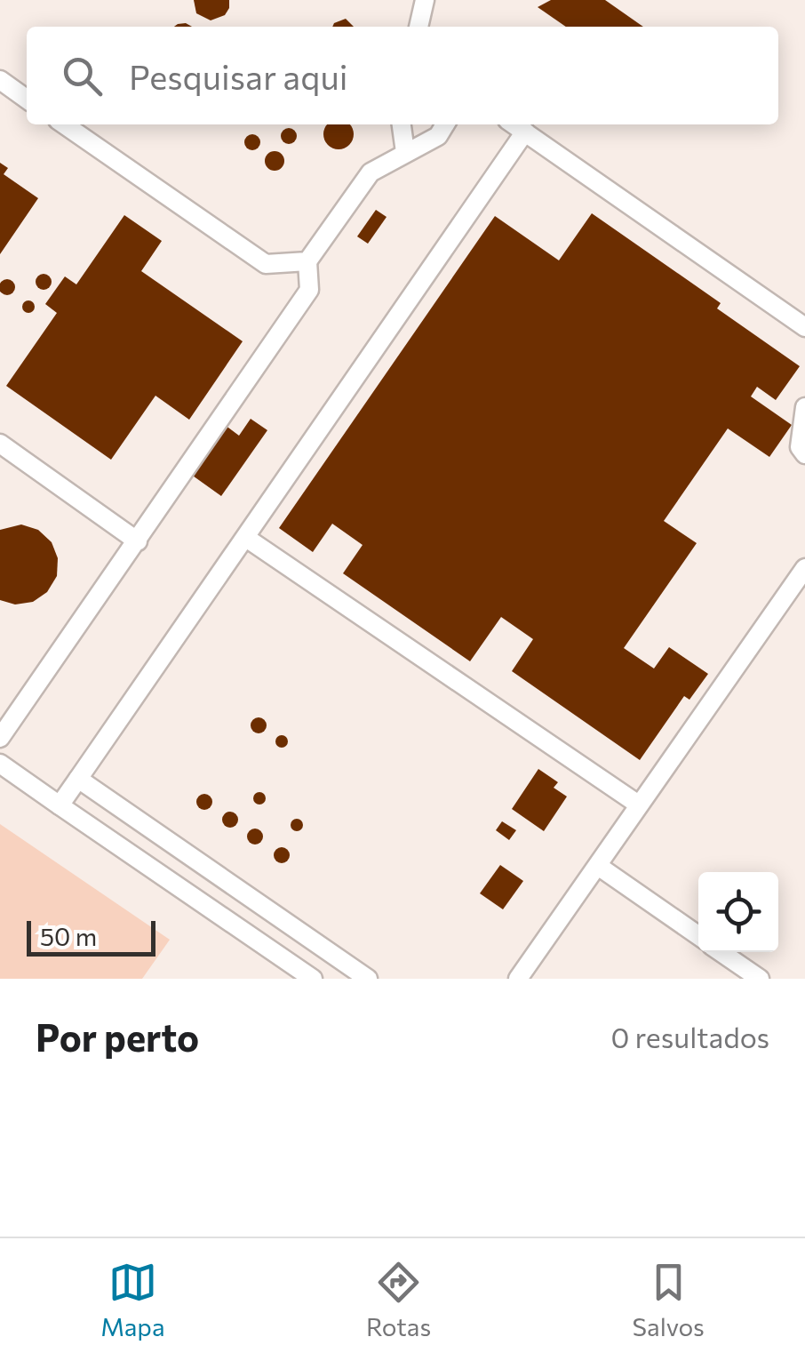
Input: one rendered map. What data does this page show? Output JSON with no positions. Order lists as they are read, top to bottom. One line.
{"scale_bar":"50 m","page":{"search":"Pesquisar aqui","scale":"50 m","heading":["Por perto","0 resultados"],"nav":["Mapa","Rotas","Salvos"]}}
